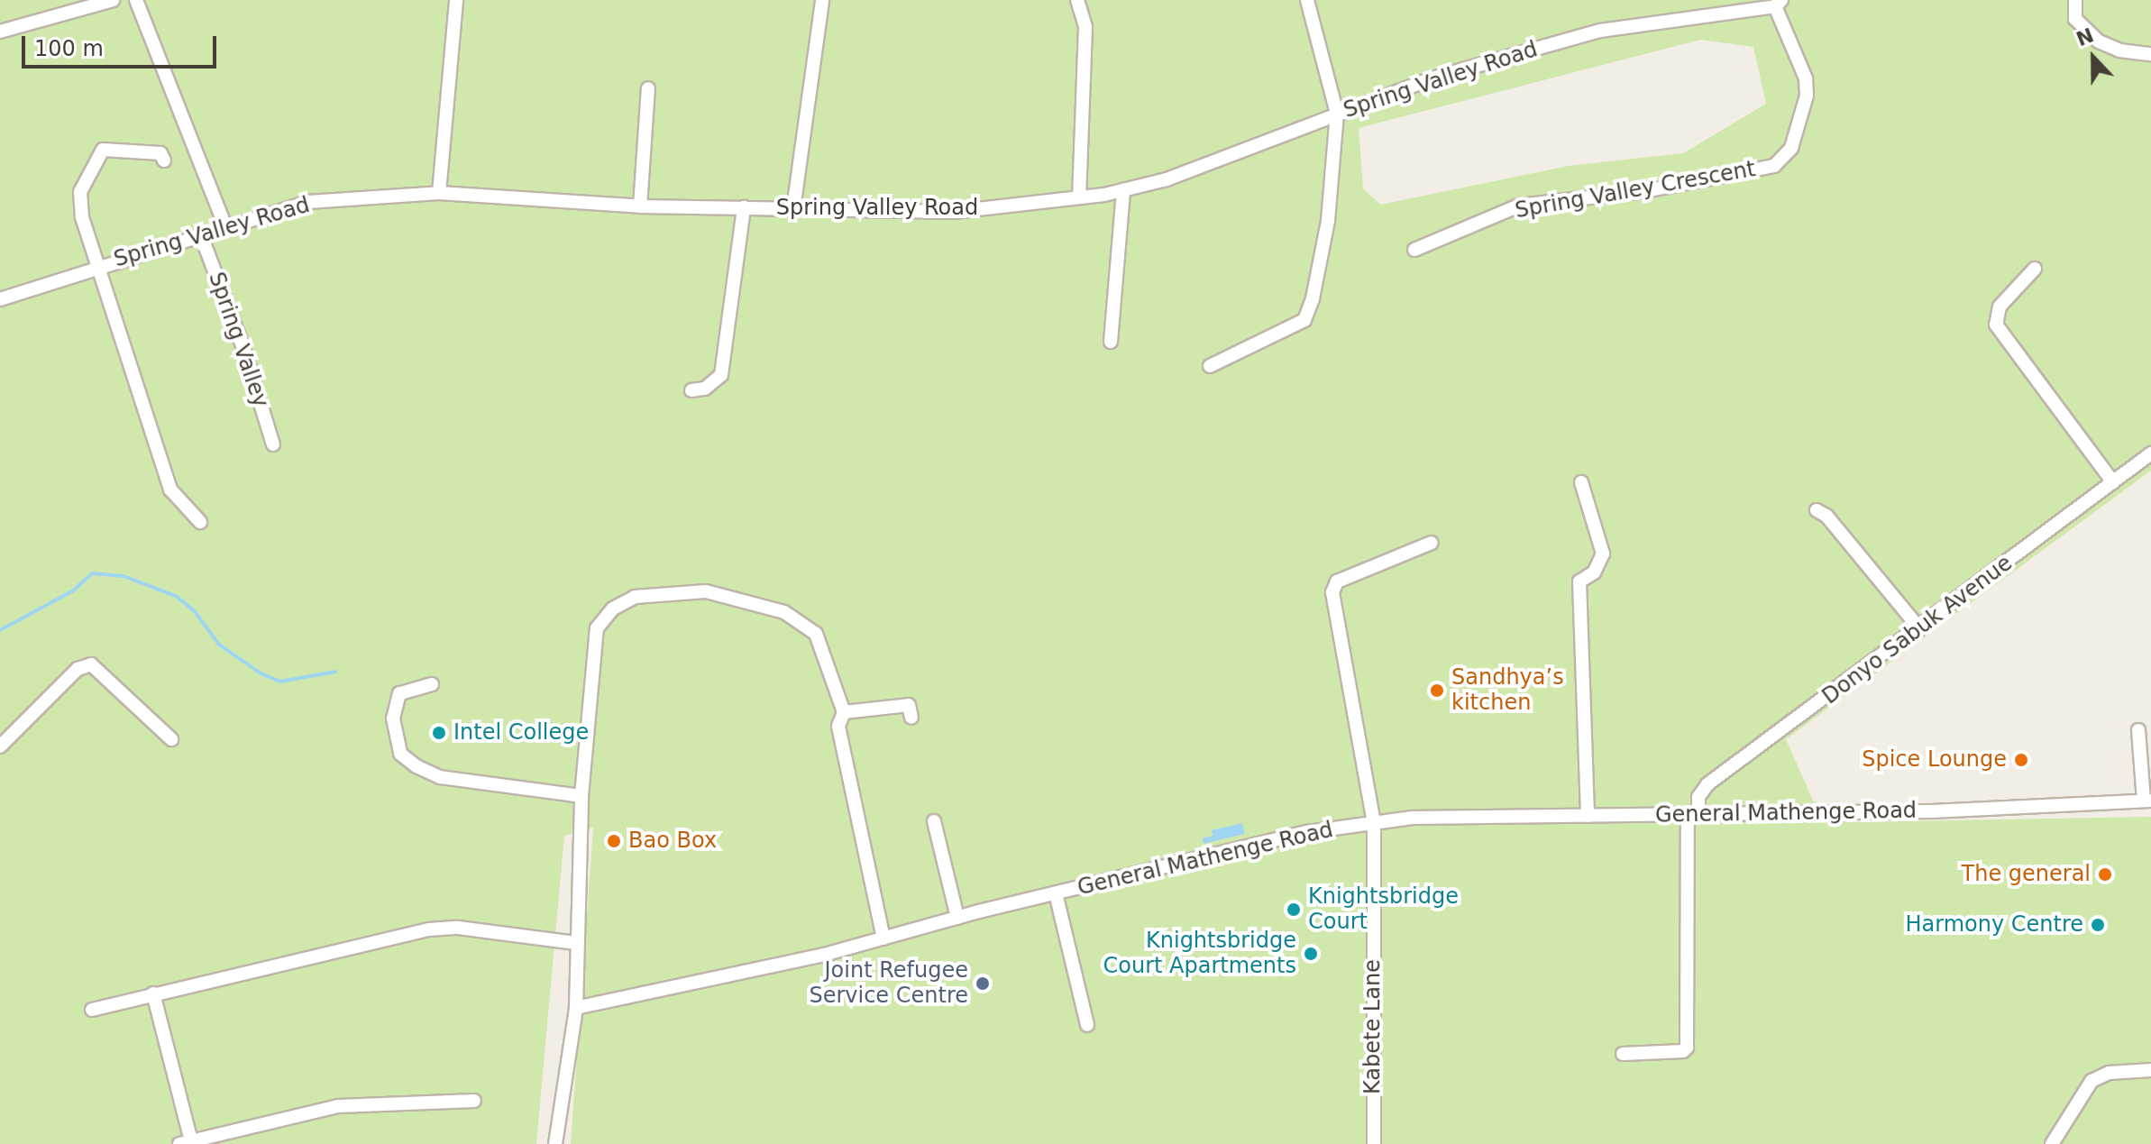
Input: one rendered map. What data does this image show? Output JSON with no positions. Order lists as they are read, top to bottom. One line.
{"streets":{"street":["Spring Valley Road","Spring Valley Crescent","Spring Valley","Donyo Sabuk Avenue","General Mathenge Road","Kabete Lane"]},"crossings":[["Spring Valley Road","Spring Valley Crescent"],["Spring Valley Road","Spring Valley"],["Donyo Sabuk Avenue","General Mathenge Road"],["General Mathenge Road","Kabete Lane"]],"places":["Sandhya’s kitchen","Intel College","Spice Lounge","Bao Box","The general","Knightsbridge Court","Harmony Centre","Knightsbridge Court Apartments","Joint Refugee Service Centre"],"scale_bar":"100 m","north":"top"}
